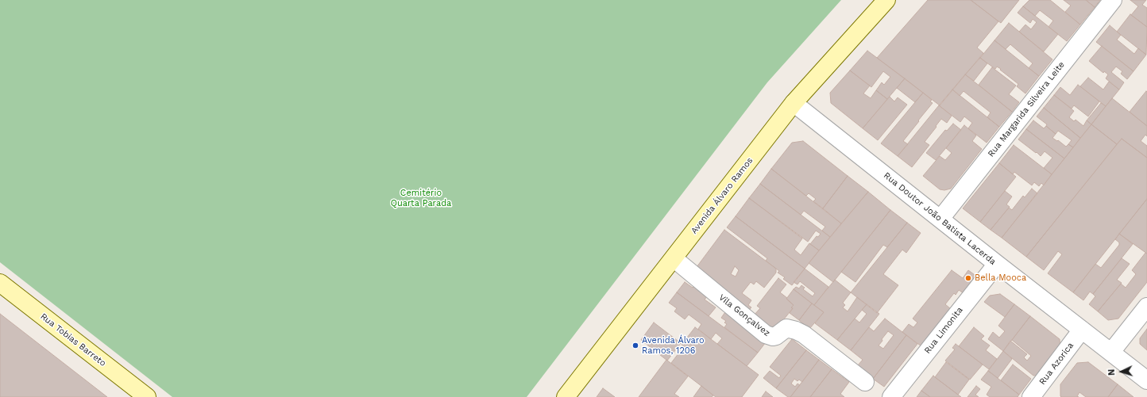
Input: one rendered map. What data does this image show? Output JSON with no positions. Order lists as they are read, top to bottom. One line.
{"streets":{"main road":["Avenida Álvaro Ramos","Rua Tobias Barreto"],"street":["Rua Margarida Silveira Leite","Rua Doutor João Batista Lacerda","Vila Gonçalvez","Rua Limonita","Rua Azorica"]},"crossings":[["Rua Margarida Silveira Leite","Rua Doutor João Batista Lacerda"],["Avenida Álvaro Ramos","Rua Doutor João Batista Lacerda"],["Avenida Álvaro Ramos","Vila Gonçalvez"],["Rua Doutor João Batista Lacerda","Rua Limonita"],["Rua Doutor João Batista Lacerda","Rua Azorica"]],"parks":["Cemitério Quarta Parada"],"places":["Bella Mooca","Avenida Álvaro Ramos, 1206"],"north":"left"}
